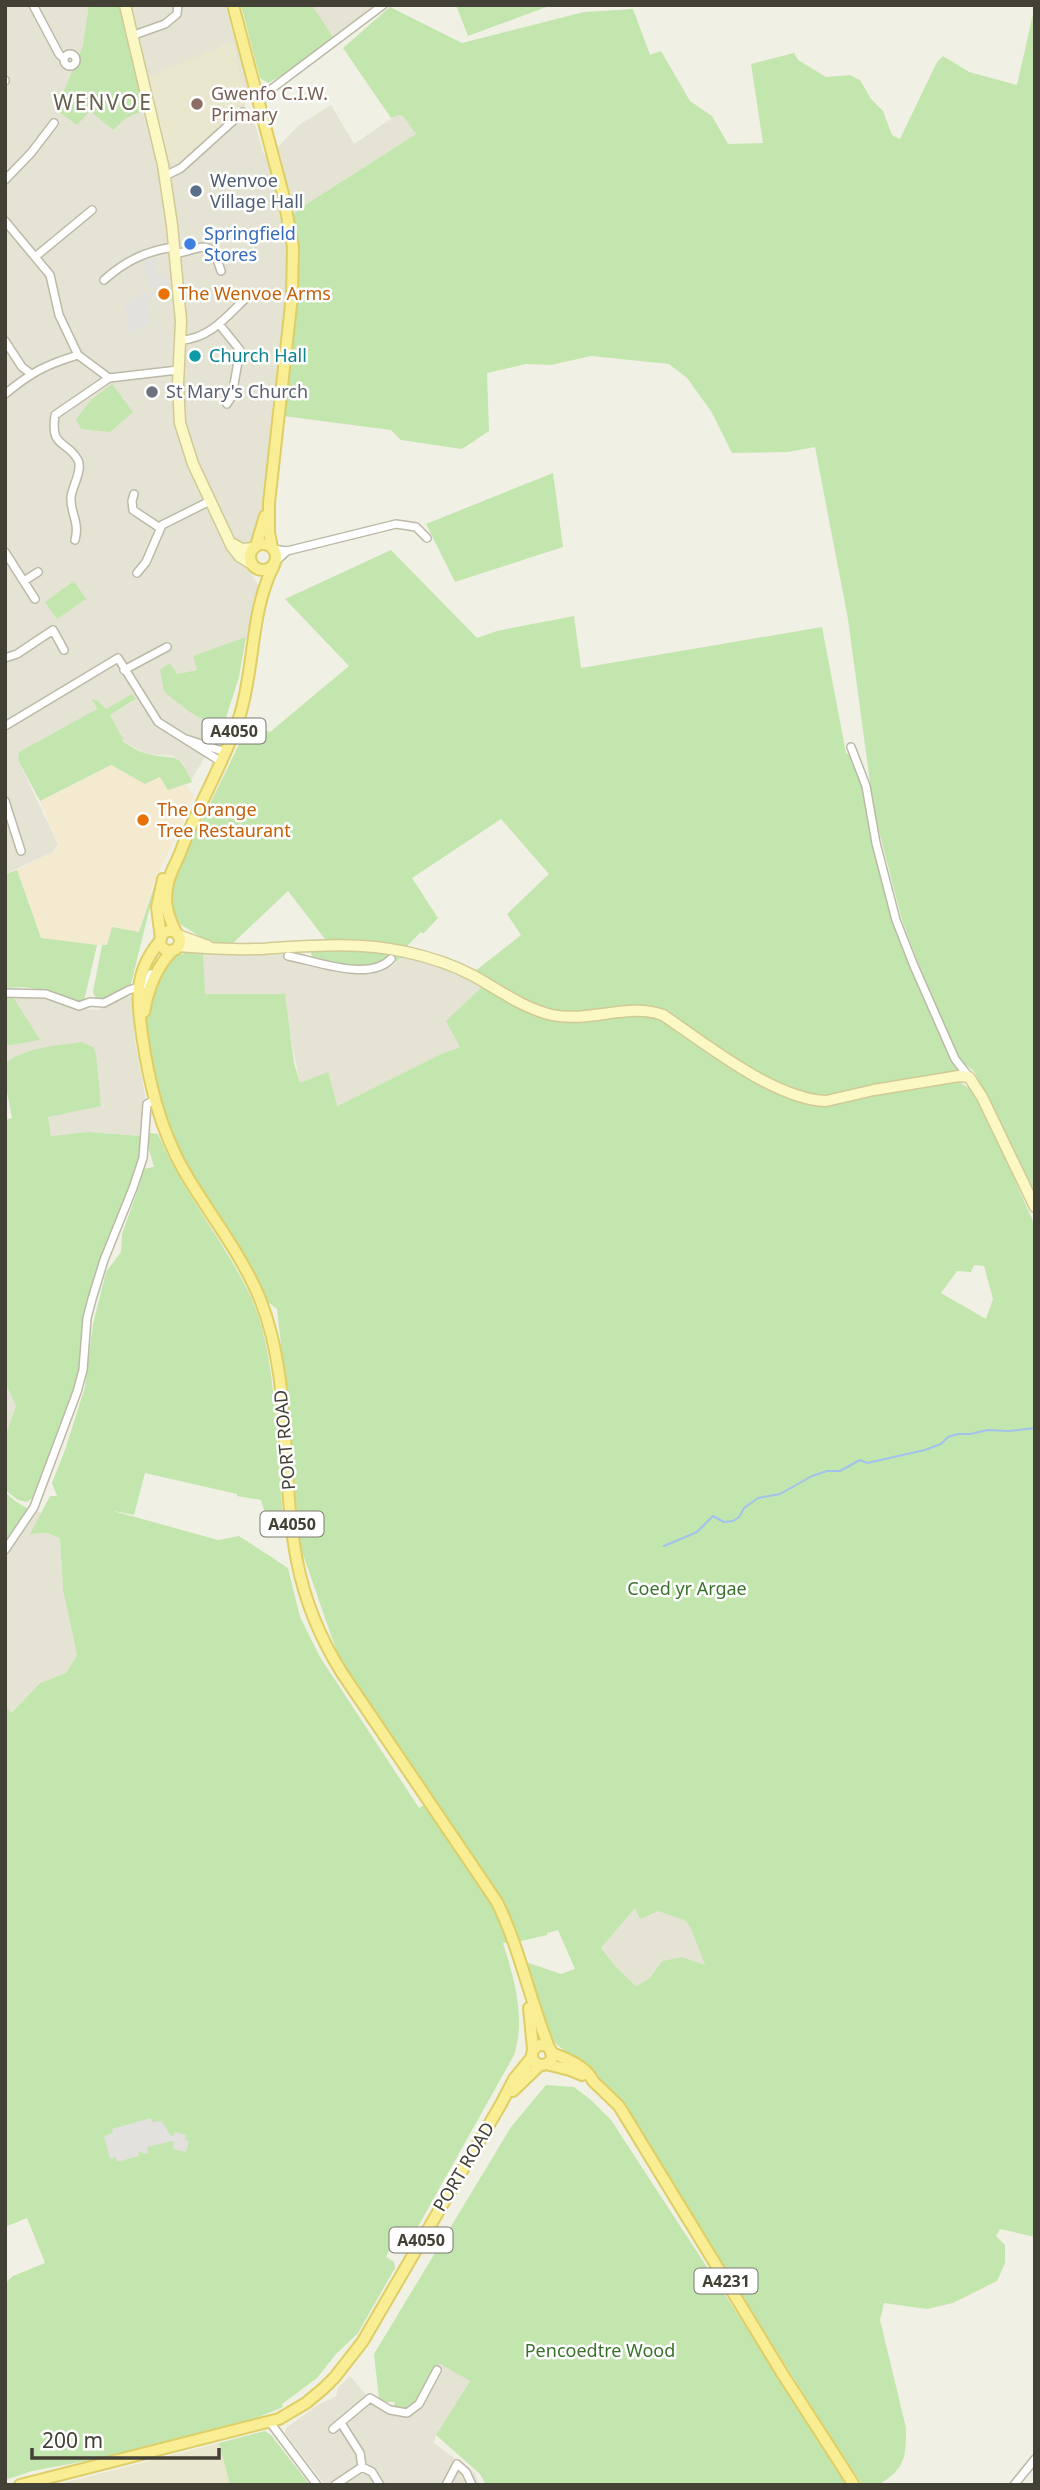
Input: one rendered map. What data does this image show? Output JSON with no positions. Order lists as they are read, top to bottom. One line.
{"streets":{"main road":["A4050","PORT ROAD","A4231"]},"crossings":[["A4050","PORT ROAD"],["A4050","A4231"],["PORT ROAD","A4231"]],"districts":["WENVOE"],"parks":["Coed yr Argae","Pencoedtre Wood"],"places":["Gwenfo C.I.W. Primary","Wenvoe Village Hall","Springfield Stores","The Wenvoe Arms","Church Hall","St Mary's Church","The Orange Tree Restaurant"],"scale_bar":"200 m"}
